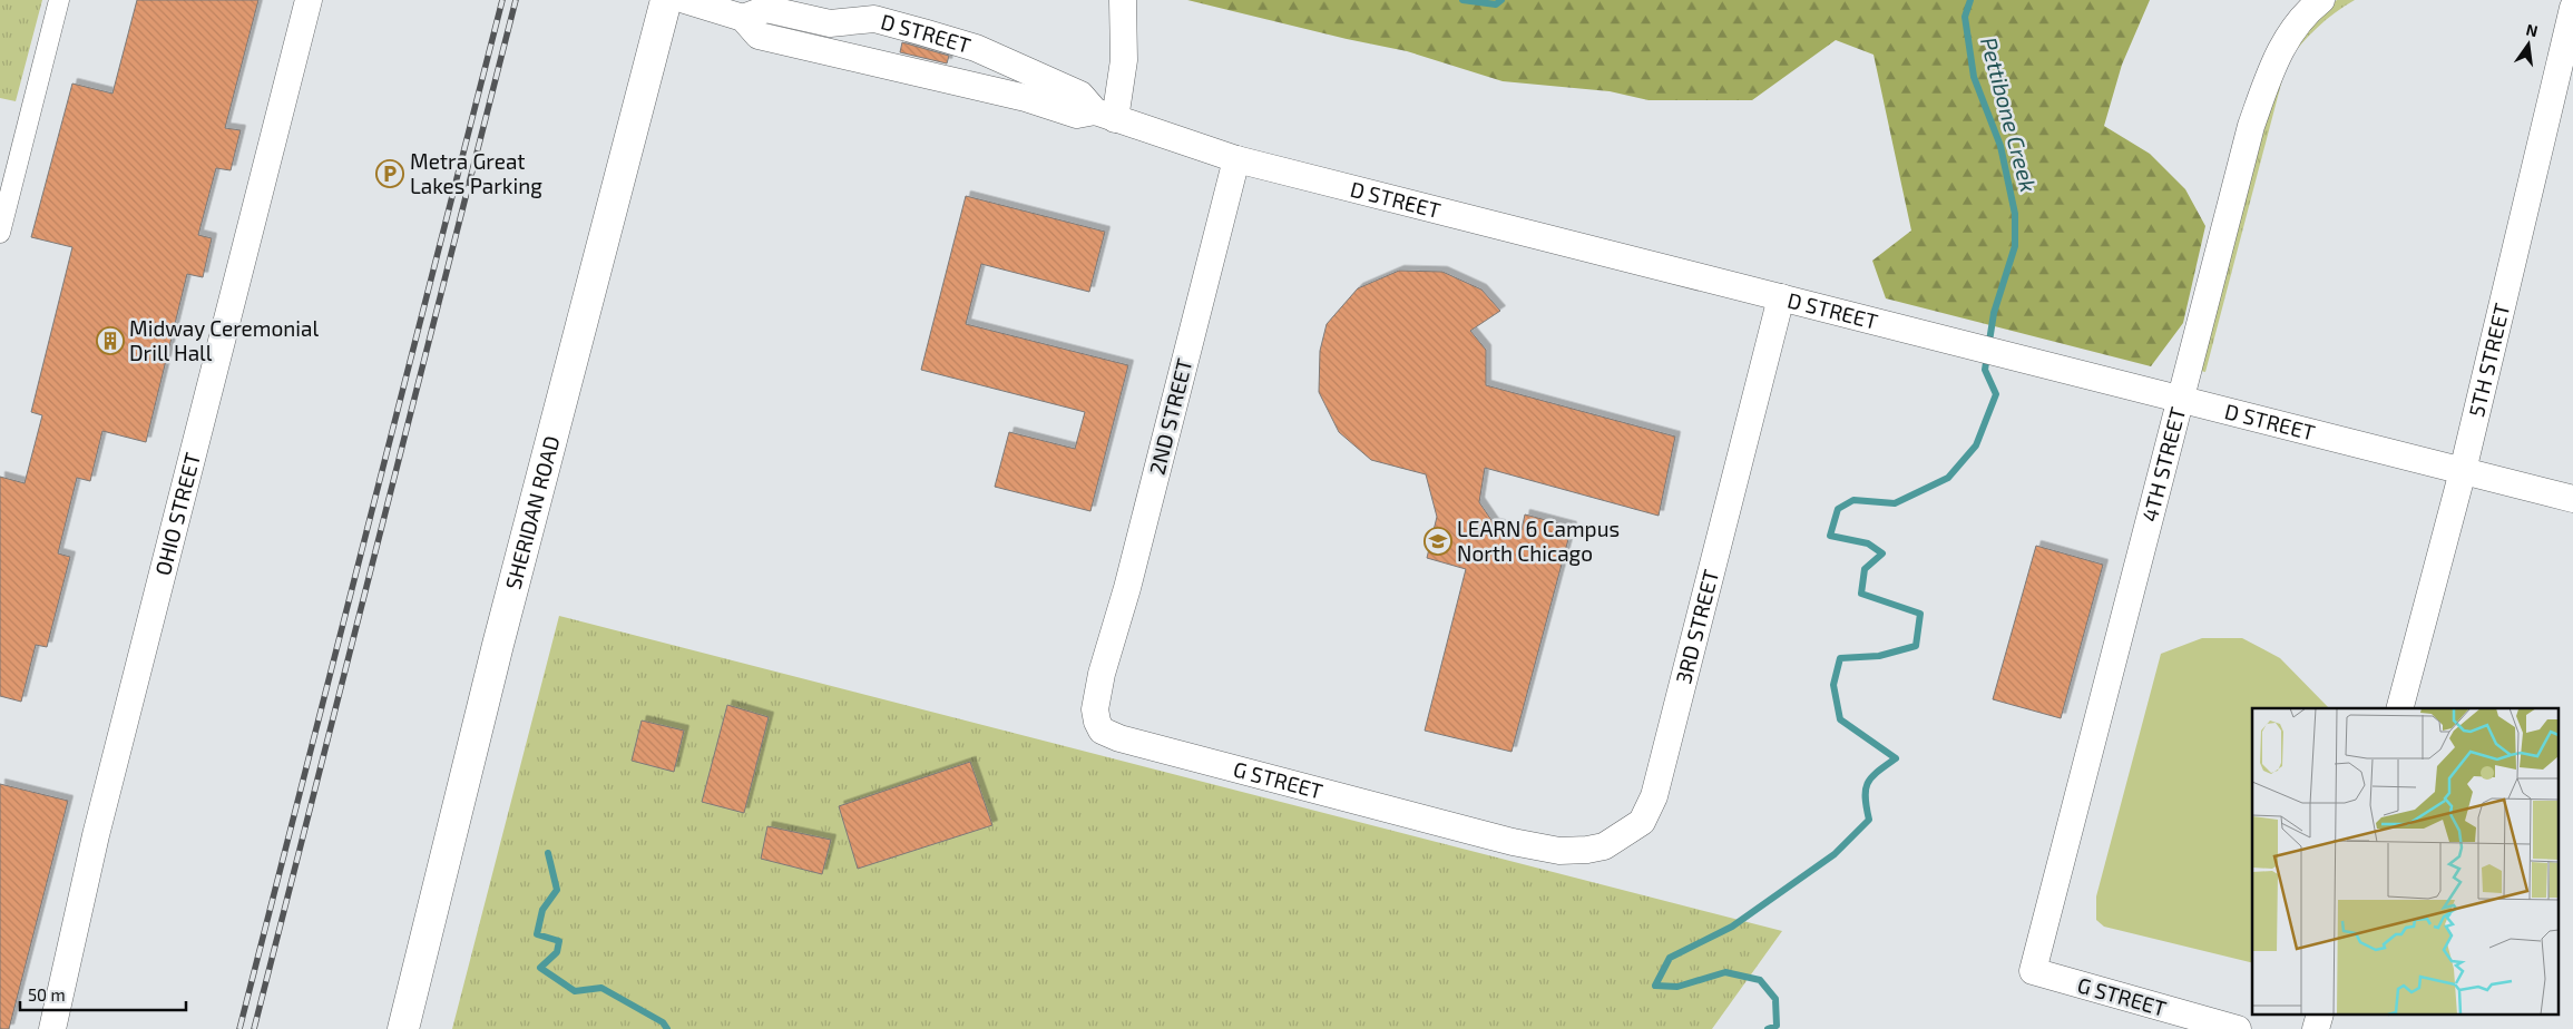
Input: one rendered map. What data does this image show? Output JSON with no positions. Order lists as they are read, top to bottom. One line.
{"streets":{"main road":["SHERIDAN ROAD"],"street":["D STREET","5TH STREET","2ND STREET","4TH STREET","OHIO STREET","3RD STREET","G STREET"]},"crossings":[["D STREET","5TH STREET"],["D STREET","2ND STREET"],["D STREET","4TH STREET"],["D STREET","3RD STREET"],["2ND STREET","G STREET"],["4TH STREET","G STREET"],["3RD STREET","G STREET"]],"water":["Pettibone Creek"],"places":{"parking":["Metra Great Lakes Parking"],"building":["Midway Ceremonial Drill Hall"],"school or university":["LEARN 6 Campus North Chicago"]},"scale_bar":"50 m","north":"top"}
